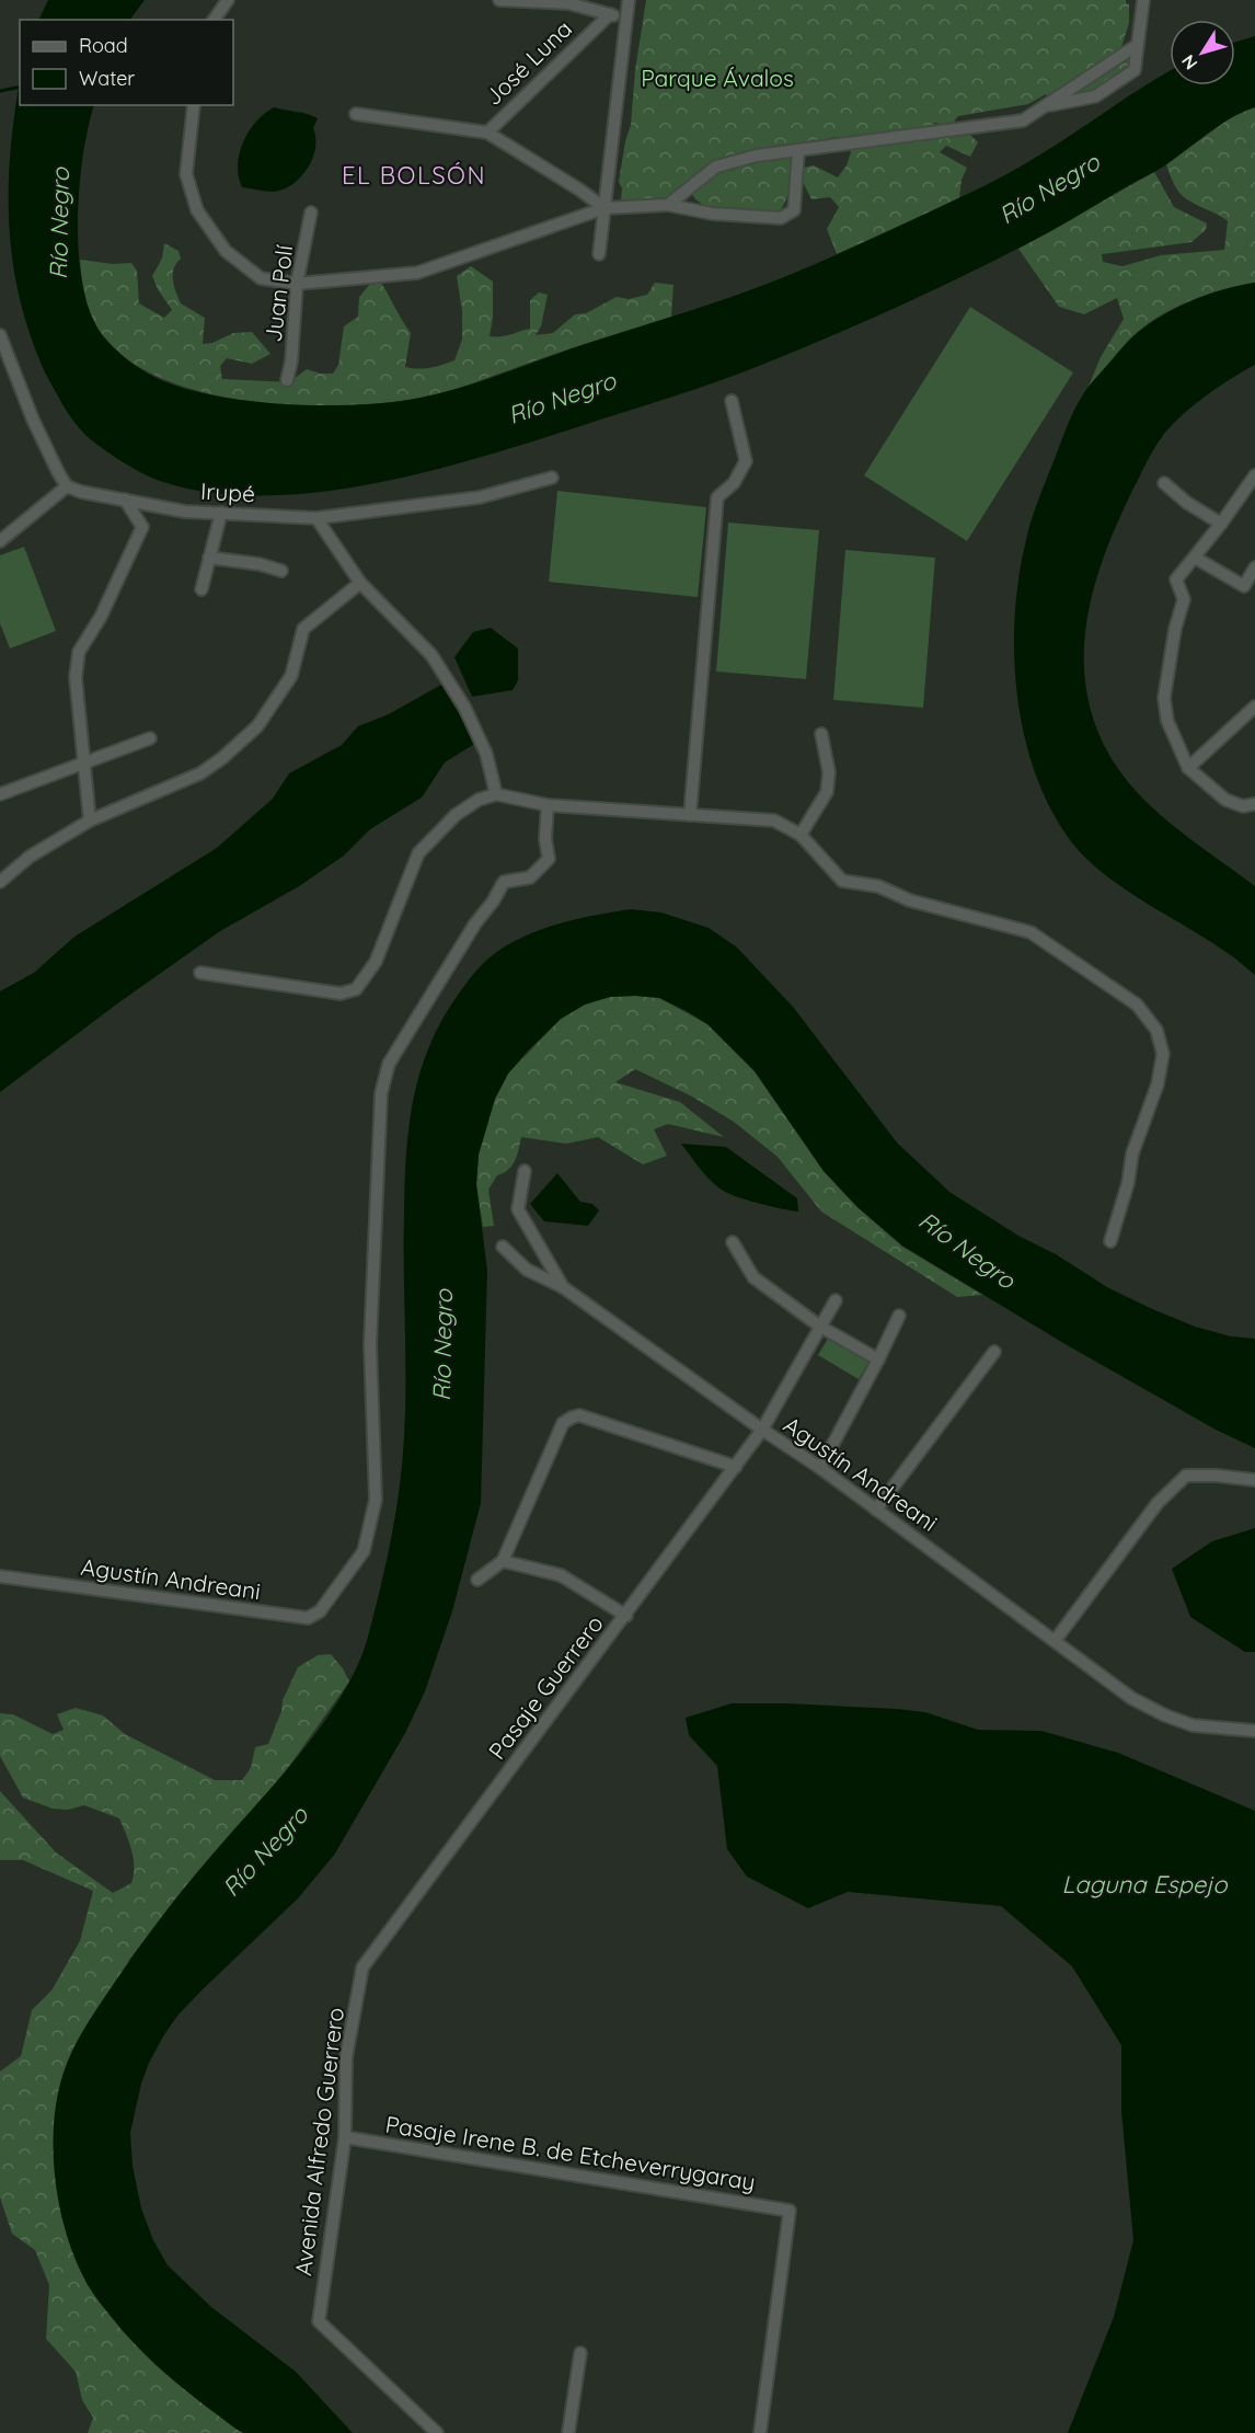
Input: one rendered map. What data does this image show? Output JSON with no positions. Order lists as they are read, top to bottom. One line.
{"streets":{"street":["José Luna","Juan Polí","Irupé","Agustín Andreani","Pasaje Guerrero","Avenida Alfredo Guerrero","Pasaje Irene B. de Etcheverrygaray"]},"crossings":[["Agustín Andreani","Pasaje Guerrero"],["Pasaje Guerrero","Avenida Alfredo Guerrero"],["Avenida Alfredo Guerrero","Pasaje Irene B. de Etcheverrygaray"]],"districts":["EL BOLSÓN"],"water":["Río Negro","Laguna Espejo"],"parks":["Parque Ávalos"],"legend":["Road","Water"],"north":"bottom left"}
